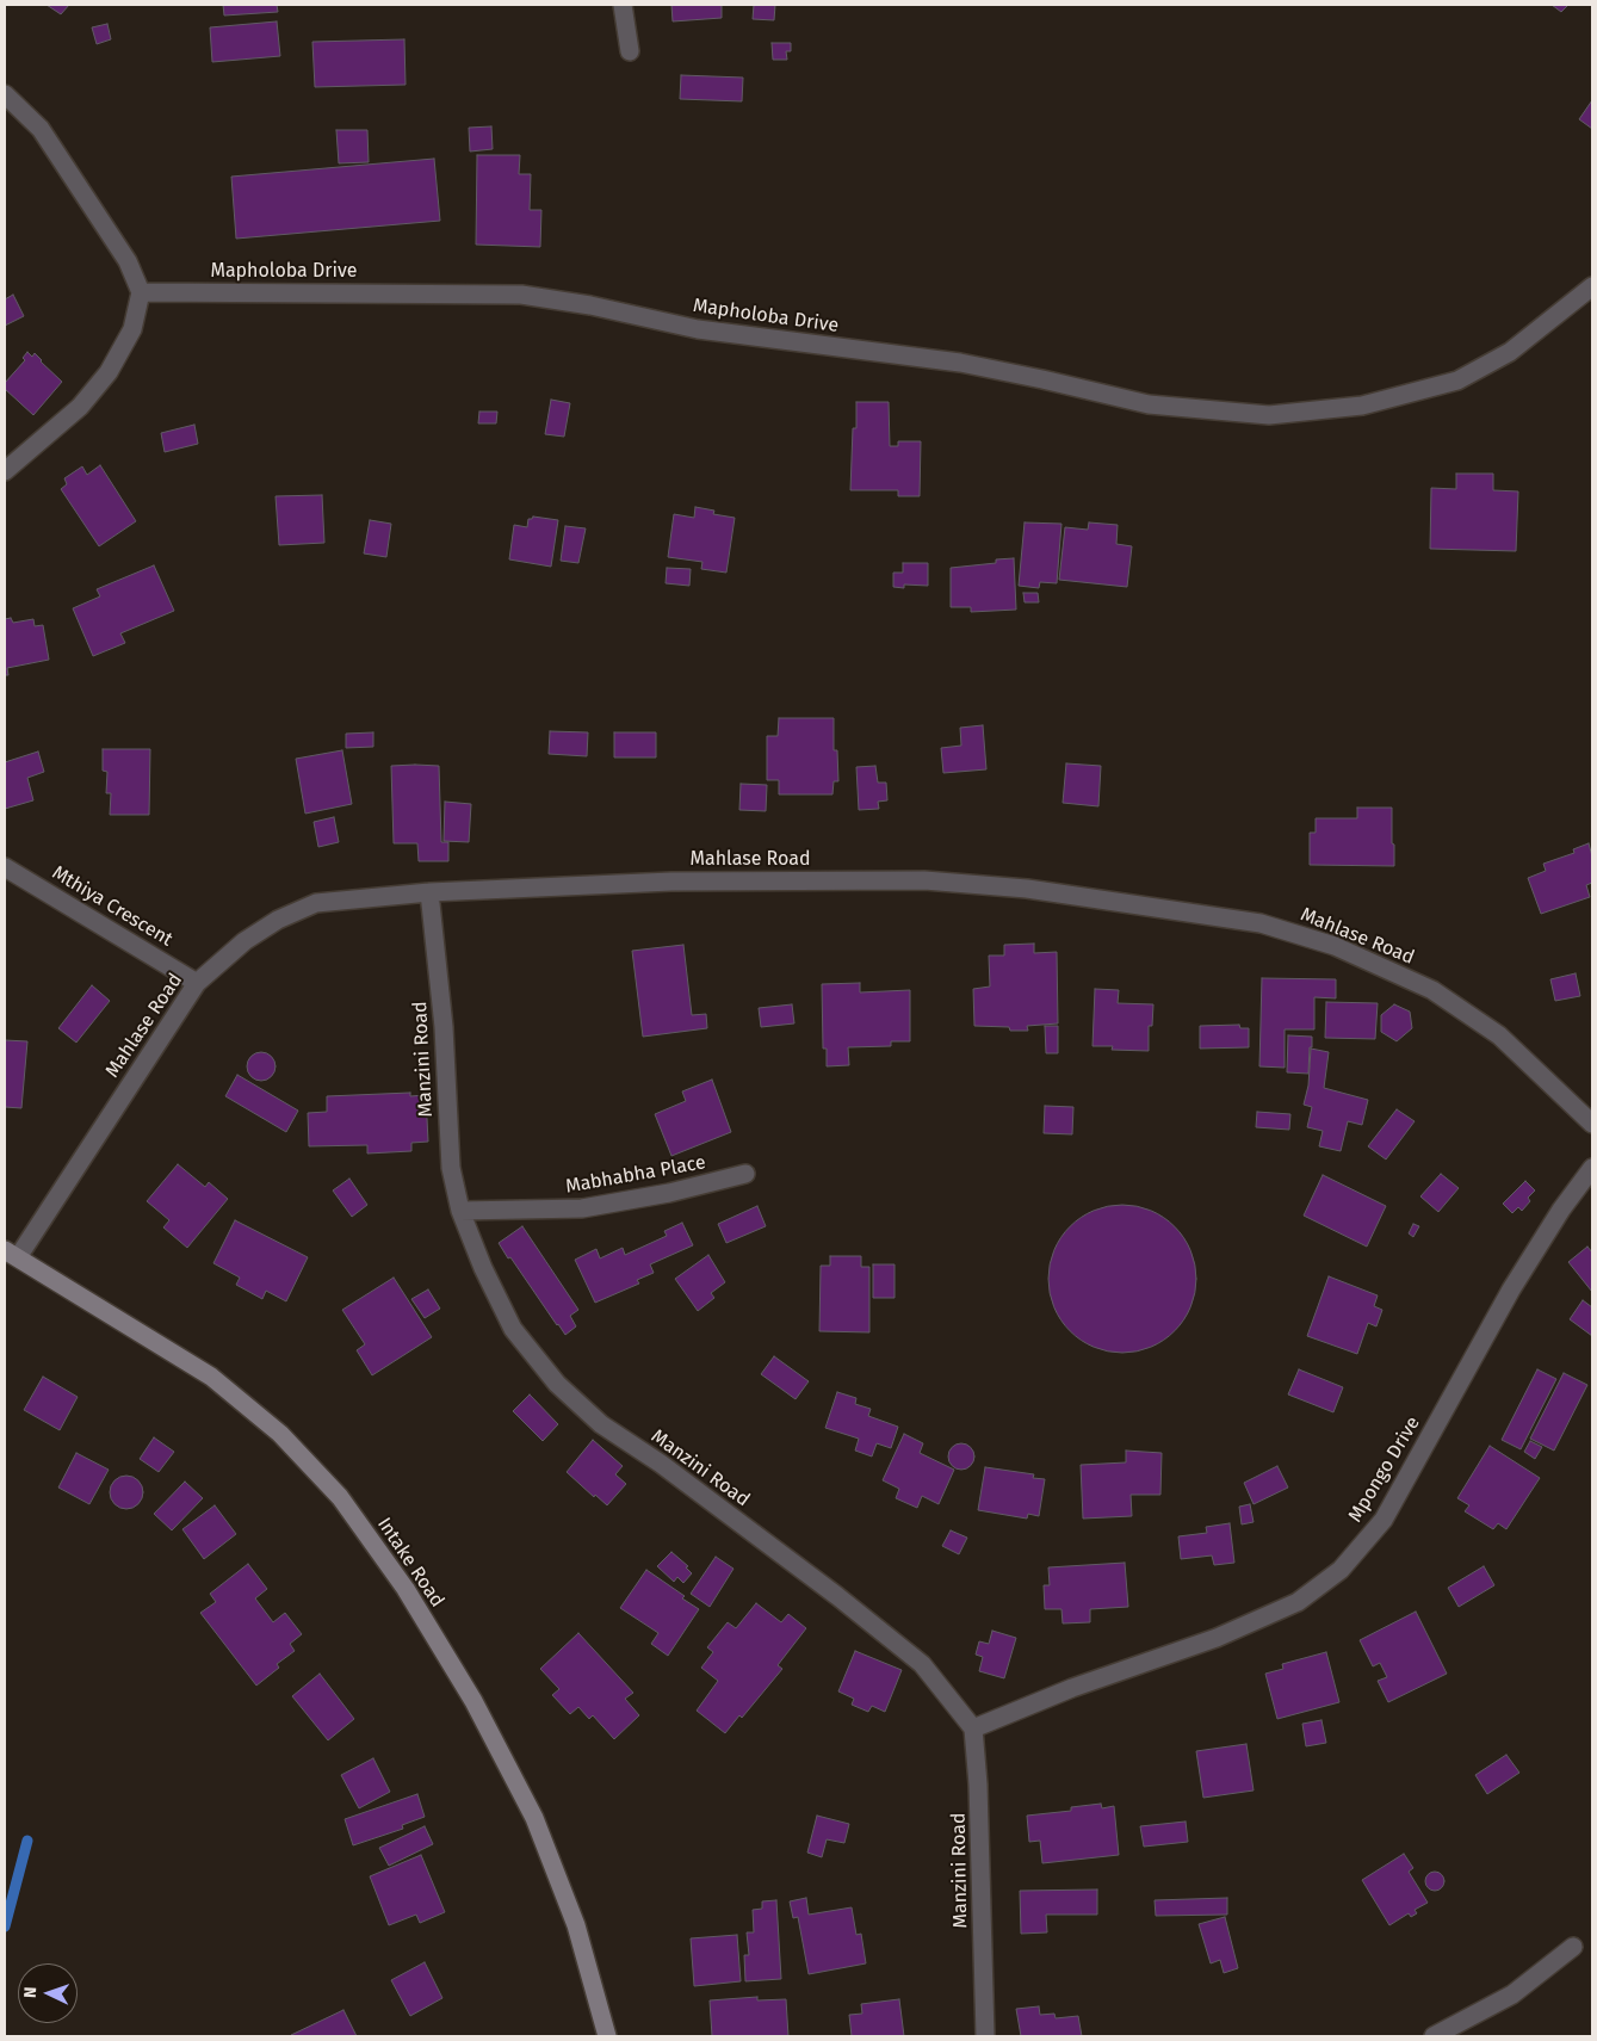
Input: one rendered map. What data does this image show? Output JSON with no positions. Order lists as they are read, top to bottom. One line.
{"streets":{"street":["Mapholoba Drive","Mahlase Road","Mthiya Crescent","Manzini Road","Mabhabha Place","Mpongo Drive","Intake Road"]},"crossings":[["Mahlase Road","Mthiya Crescent"],["Mahlase Road","Manzini Road"],["Mahlase Road","Intake Road"],["Manzini Road","Mabhabha Place"],["Manzini Road","Mpongo Drive"]],"north":"left"}
